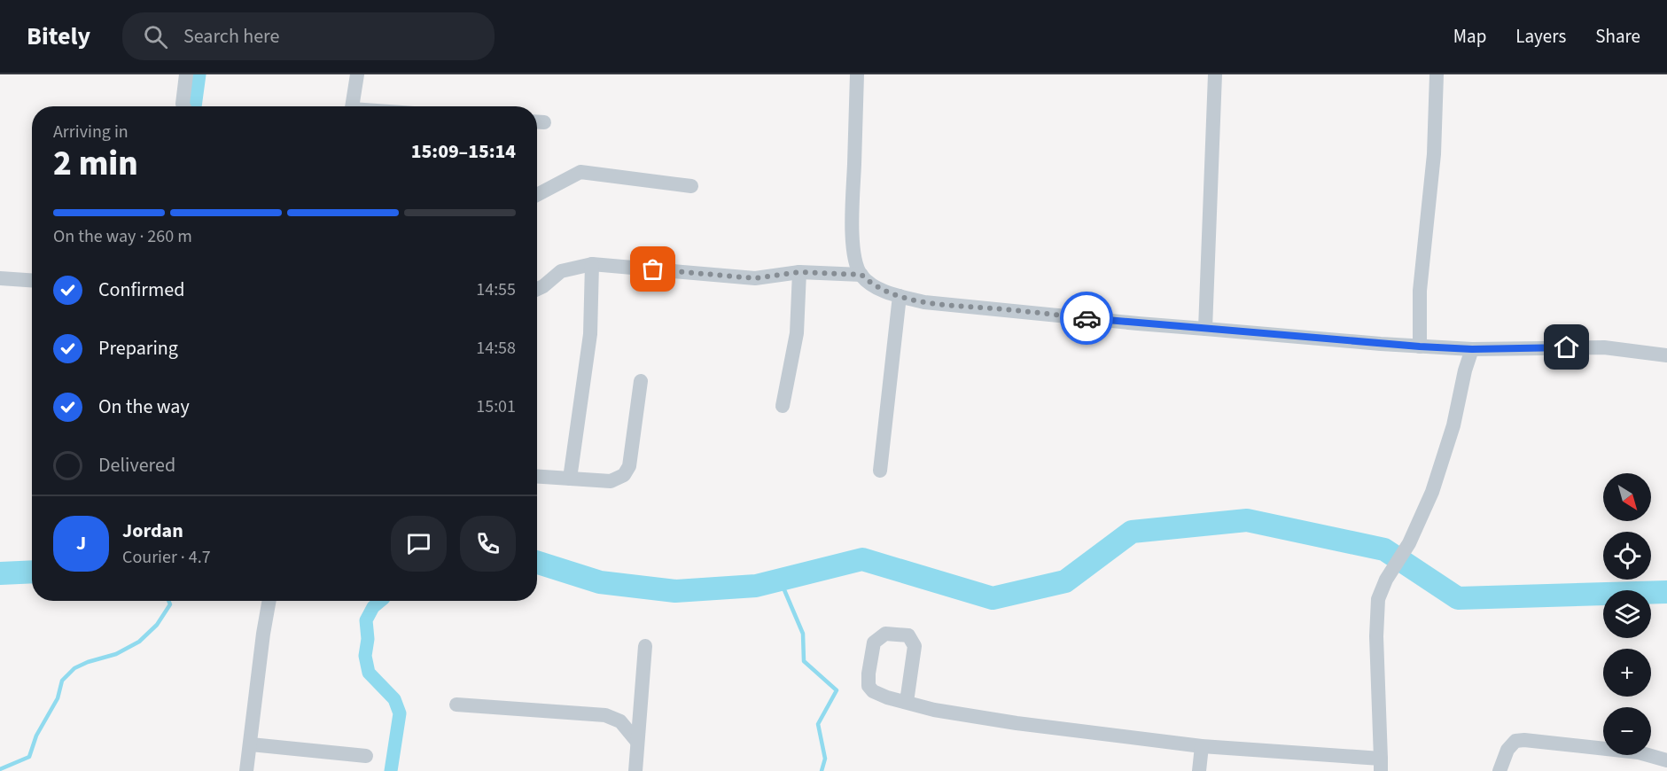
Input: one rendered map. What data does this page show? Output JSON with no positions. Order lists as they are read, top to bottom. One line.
{"north":"bottom right","page":{"header":"Bitely","search":"Search here","nav":["Map","Layers","Share"],"heading":["2 min","Arriving in","15:09–15:14"],"panel":["Jordan","Courier · 4.7"],"bar":"On the way · 260 m","list":[["Confirmed","14:55"],["Preparing","14:58"],["On the way","15:01"],"Delivered"],"map_buttons":["+","−"],"round":"J"}}
